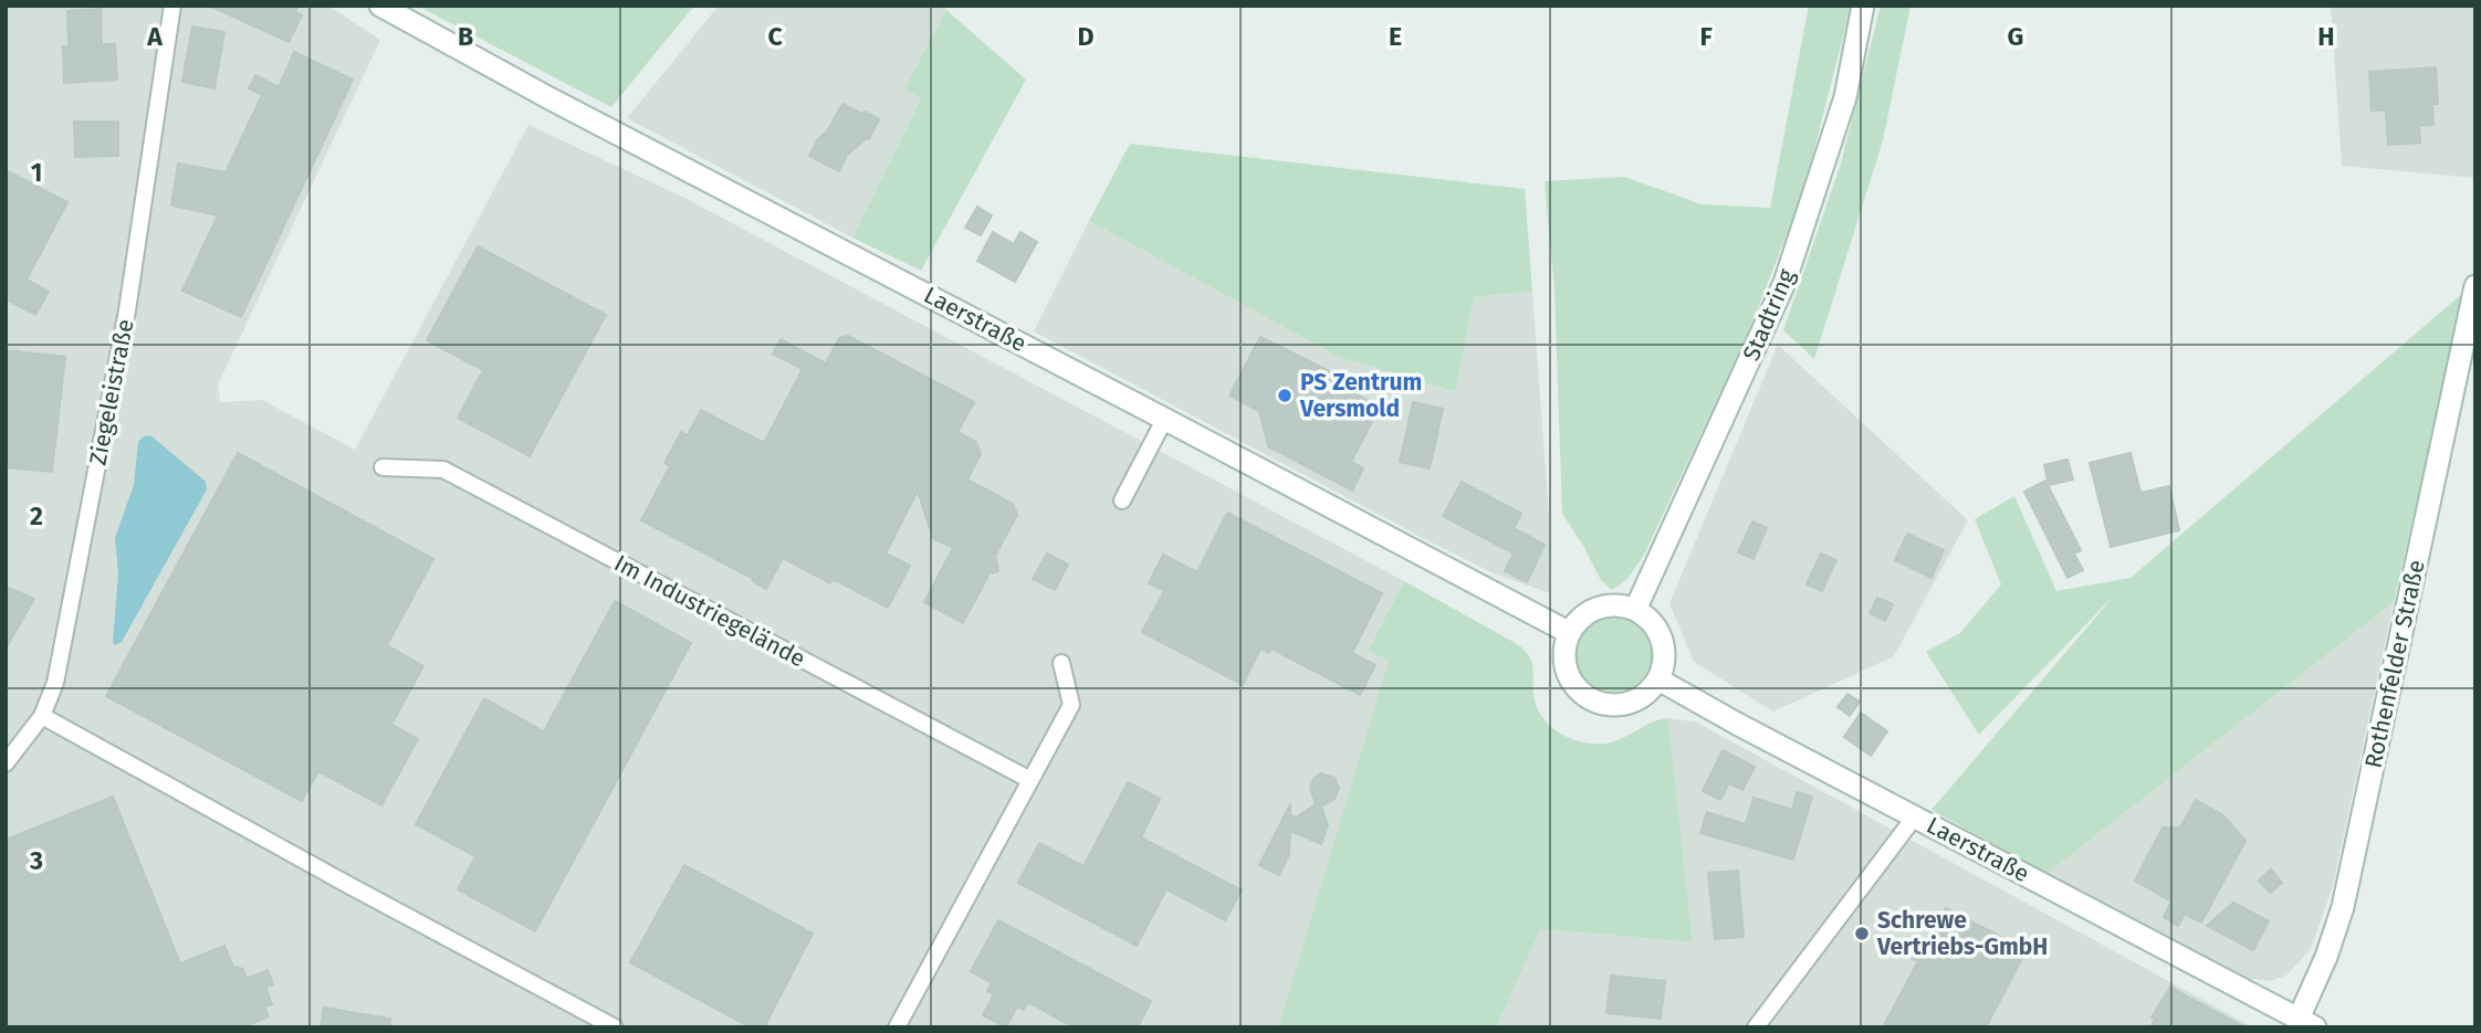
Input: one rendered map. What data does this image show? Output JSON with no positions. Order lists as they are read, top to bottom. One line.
{"streets":{"main road":["Stadtring","Laerstraße","Rothenfelder Straße"],"street":["Ziegeleistraße","Im Industriegelände"]},"crossings":[["Stadtring","Laerstraße"],["Laerstraße","Rothenfelder Straße"]],"places":["PS Zentrum Versmold","Schrewe Vertriebs-GmbH"],"grid":{"columns":["A","B","C","D","E","F","G","H"],"rows":["1","2","3"]}}
